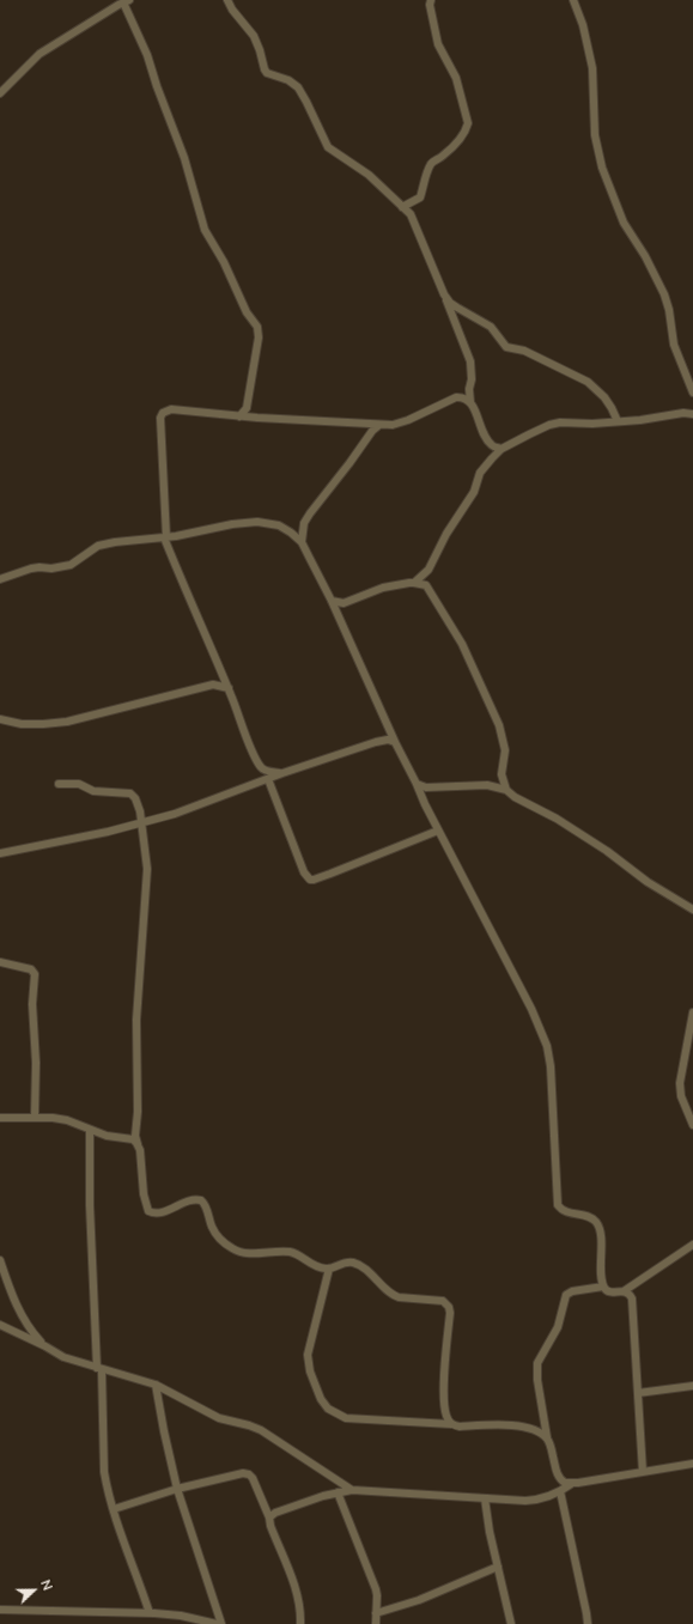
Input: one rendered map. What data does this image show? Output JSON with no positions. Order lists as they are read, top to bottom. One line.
{"north":"right"}
